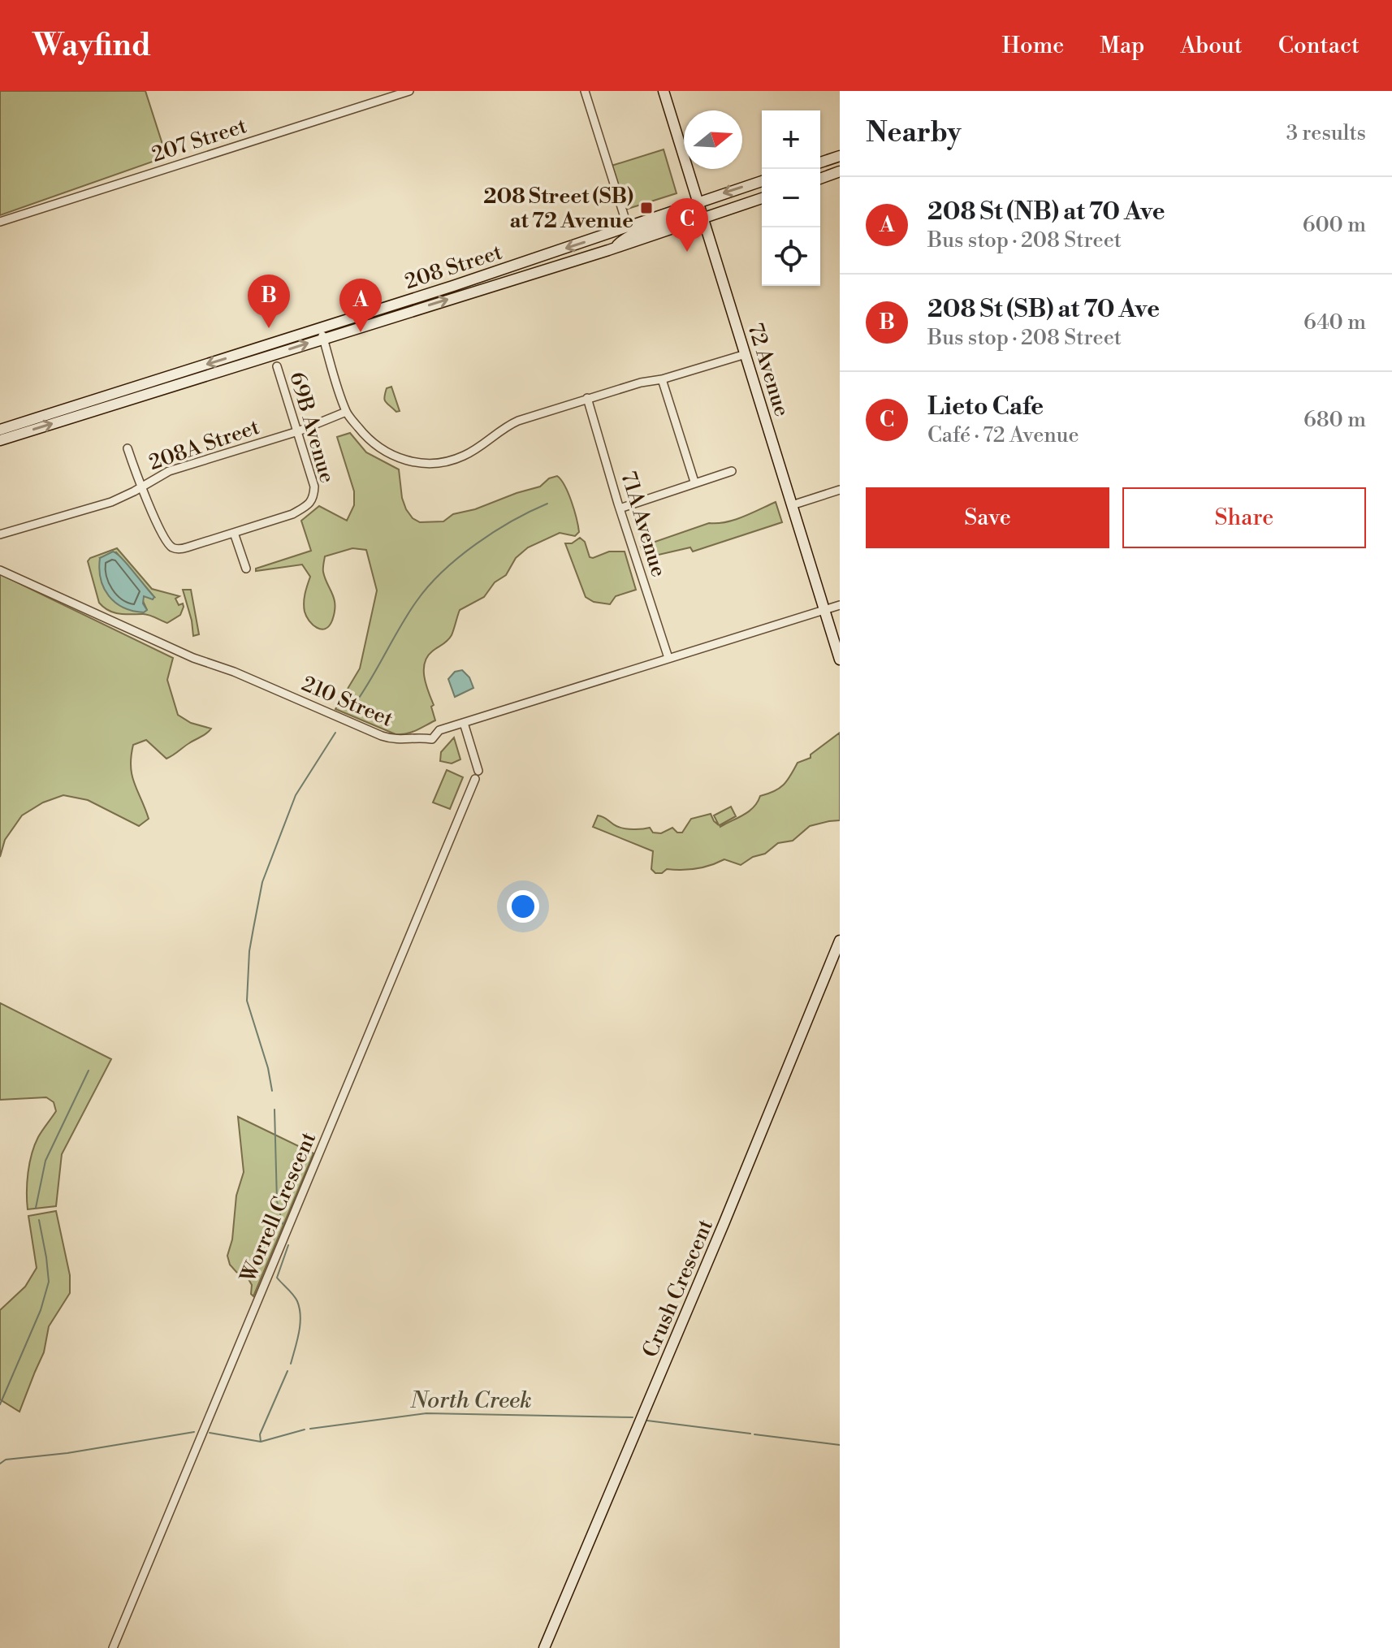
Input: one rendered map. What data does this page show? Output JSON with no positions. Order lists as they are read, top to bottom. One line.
{"streets":{"main road":["208 Street","72 Avenue","Crush Crescent"],"street":["207 Street","69B Avenue","208A Street","71A Avenue","210 Street","Worrell Crescent"]},"crossings":[["208 Street","72 Avenue"],["72 Avenue","210 Street"],["69B Avenue","208A Street"],["71A Avenue","210 Street"]],"water":["North Creek"],"places":{"transit":["208 Street (SB) at 72 Avenue"]},"north":"right","page":{"header":"Wayfind","nav":["Home","Map","About","Contact"],"heading":["Nearby","3 results"],"map_buttons":["+","−"],"list":[{"mark":"A","name":"208 St (NB) at 70 Ave","note":"Bus stop · 208 Street","value":"600 m"},{"mark":"B","name":"208 St (SB) at 70 Ave","note":"Bus stop · 208 Street","value":"640 m"},{"mark":"C","name":"Lieto Cafe","note":"Café · 72 Avenue","value":"680 m"}],"pins":["C","B","A"],"buttons":["Save","Share"]}}
